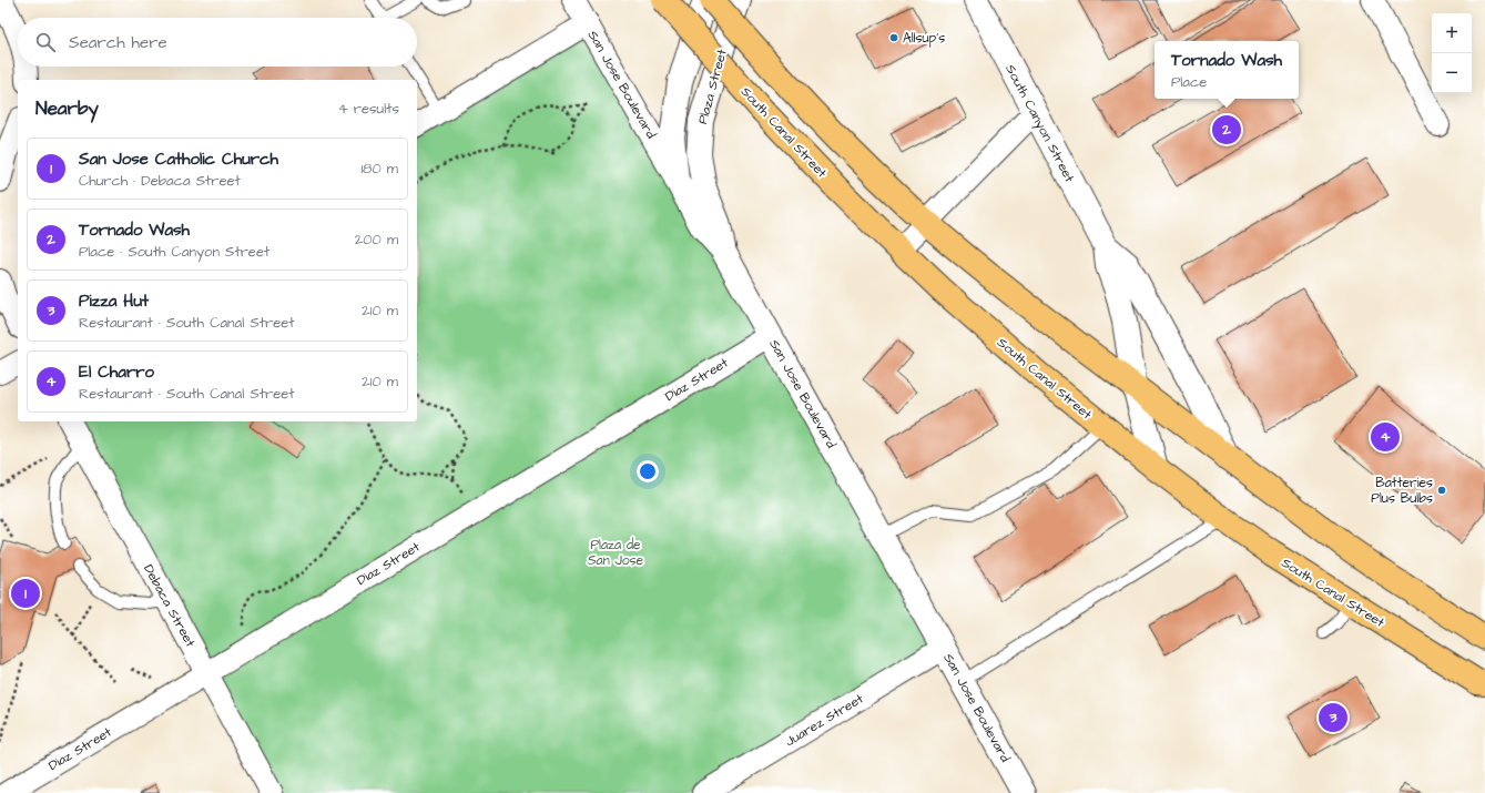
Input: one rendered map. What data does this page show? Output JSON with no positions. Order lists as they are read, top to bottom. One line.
{"streets":{"highway":["South Canal Street"],"street":["San Jose Boulevard","Plaza Street","South Canyon Street","Diaz Street","Debaca Street","Juarez Street"]},"crossings":[["San Jose Boulevard","Plaza Street"],["San Jose Boulevard","Diaz Street"],["San Jose Boulevard","Juarez Street"],["South Canyon Street","South Canal Street"],["Diaz Street","Debaca Street"]],"parks":["Plaza de San Jose"],"places":["Allsup's","Batteries Plus Bulbs"],"page":{"map_buttons":["+","−"],"search":"Search here","popup":["Tornado Wash","Place"],"heading":["Nearby","4 results"],"pins":["2","4","1","3"],"list":[{"mark":"1","name":"San Jose Catholic Church","note":"Church · Debaca Street","value":"180 m"},{"mark":"2","name":"Tornado Wash","note":"Place · South Canyon Street","value":"200 m"},{"mark":"3","name":"Pizza Hut","note":"Restaurant · South Canal Street","value":"210 m"},{"mark":"4","name":"El Charro","note":"Restaurant · South Canal Street","value":"210 m"}]}}
